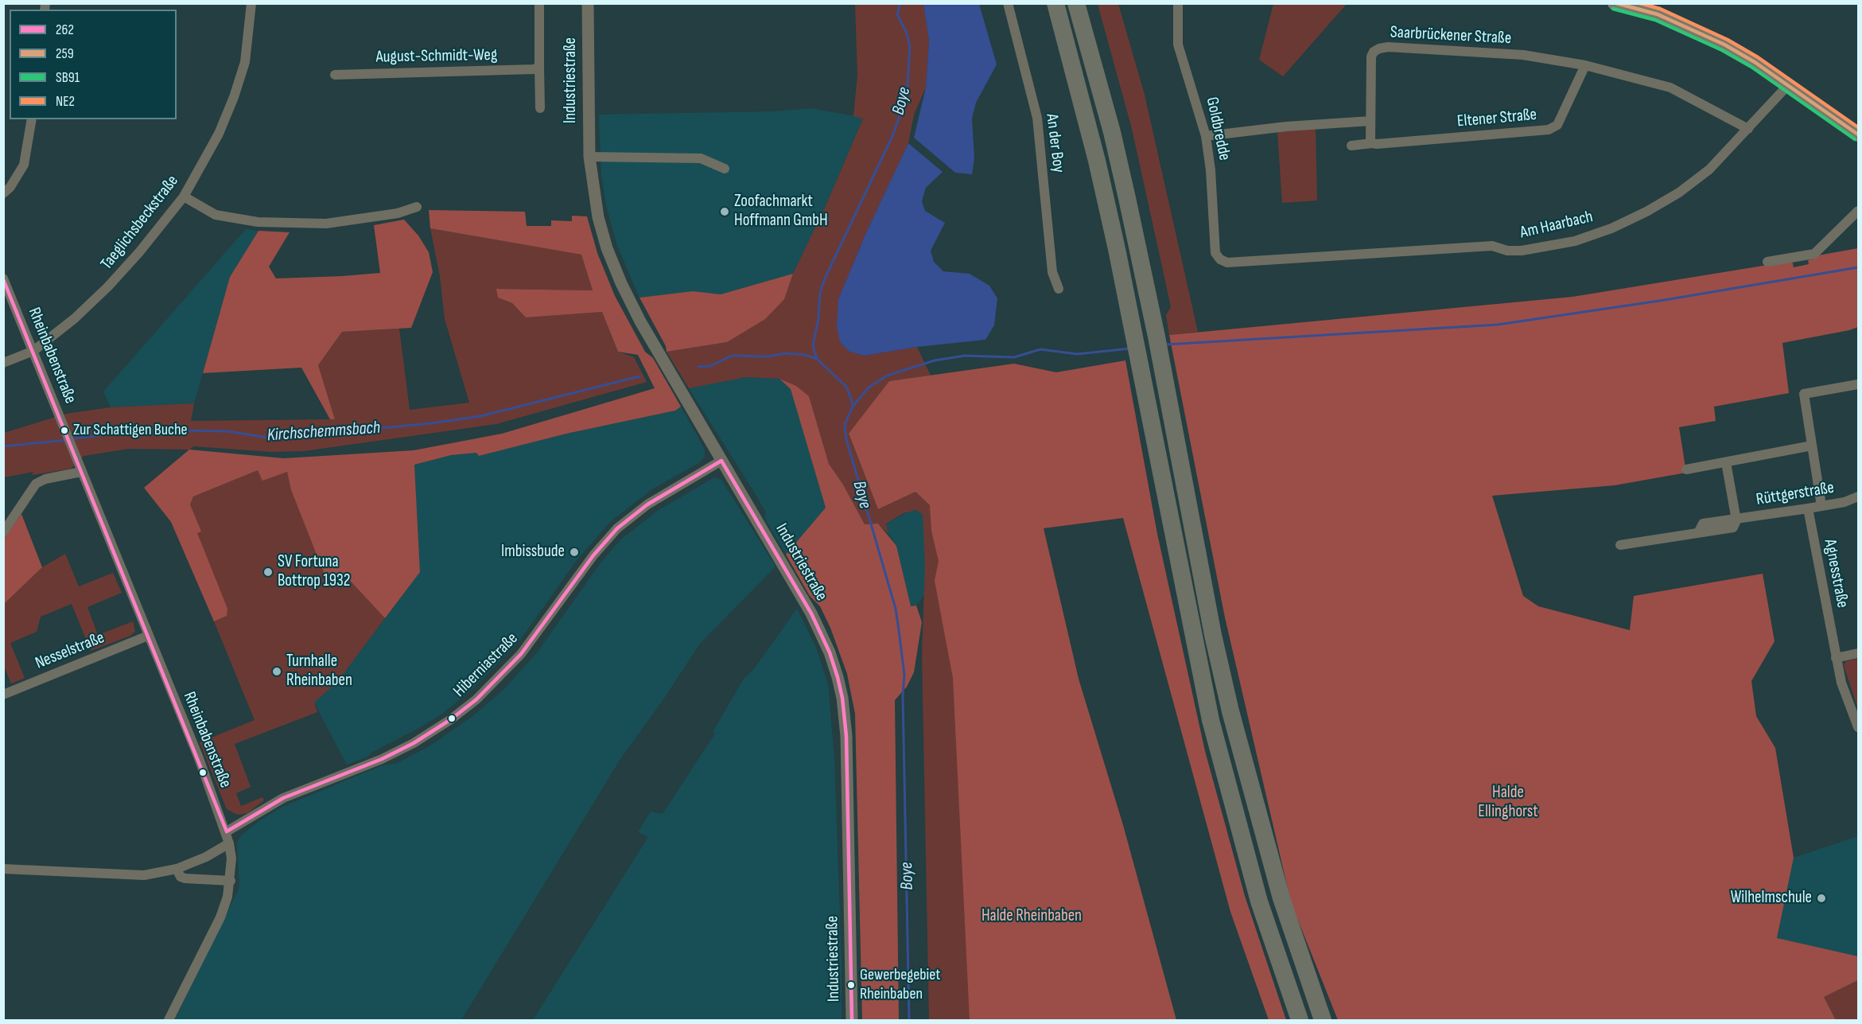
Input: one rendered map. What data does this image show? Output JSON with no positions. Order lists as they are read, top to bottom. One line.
{"streets":{"street":["Saarbrückener Straße","August-Schmidt-Weg","Industriestraße","Eltener Straße","Goldbredde","An der Boy","Taeglichsbeckstraße","Am Haarbach","Rheinbabenstraße","Rüttgerstraße","Agnesstraße","Nesselstraße","Hiberniastraße"]},"crossings":[["Saarbrückener Straße","Eltener Straße"],["Saarbrückener Straße","Am Haarbach"],["Industriestraße","Hiberniastraße"],["Goldbredde","Am Haarbach"],["Taeglichsbeckstraße","Rheinbabenstraße"],["Rheinbabenstraße","Nesselstraße"],["Rheinbabenstraße","Hiberniastraße"],["Rüttgerstraße","Agnesstraße"]],"water":["Boye","Kirchschemmsbach"],"parks":["Halde Ellinghorst","Halde Rheinbaben"],"places":["Zoofachmarkt Hoffmann GmbH","Zur Schattigen Buche","Imbissbude","SV Fortuna Bottrop 1932","Turnhalle Rheinbaben","Wilhelmschule","Gewerbegebiet Rheinbaben"],"lines":["transit line 259","transit line NE2","transit line SB91","transit line 262"],"legend":["262","259","SB91","NE2"]}
